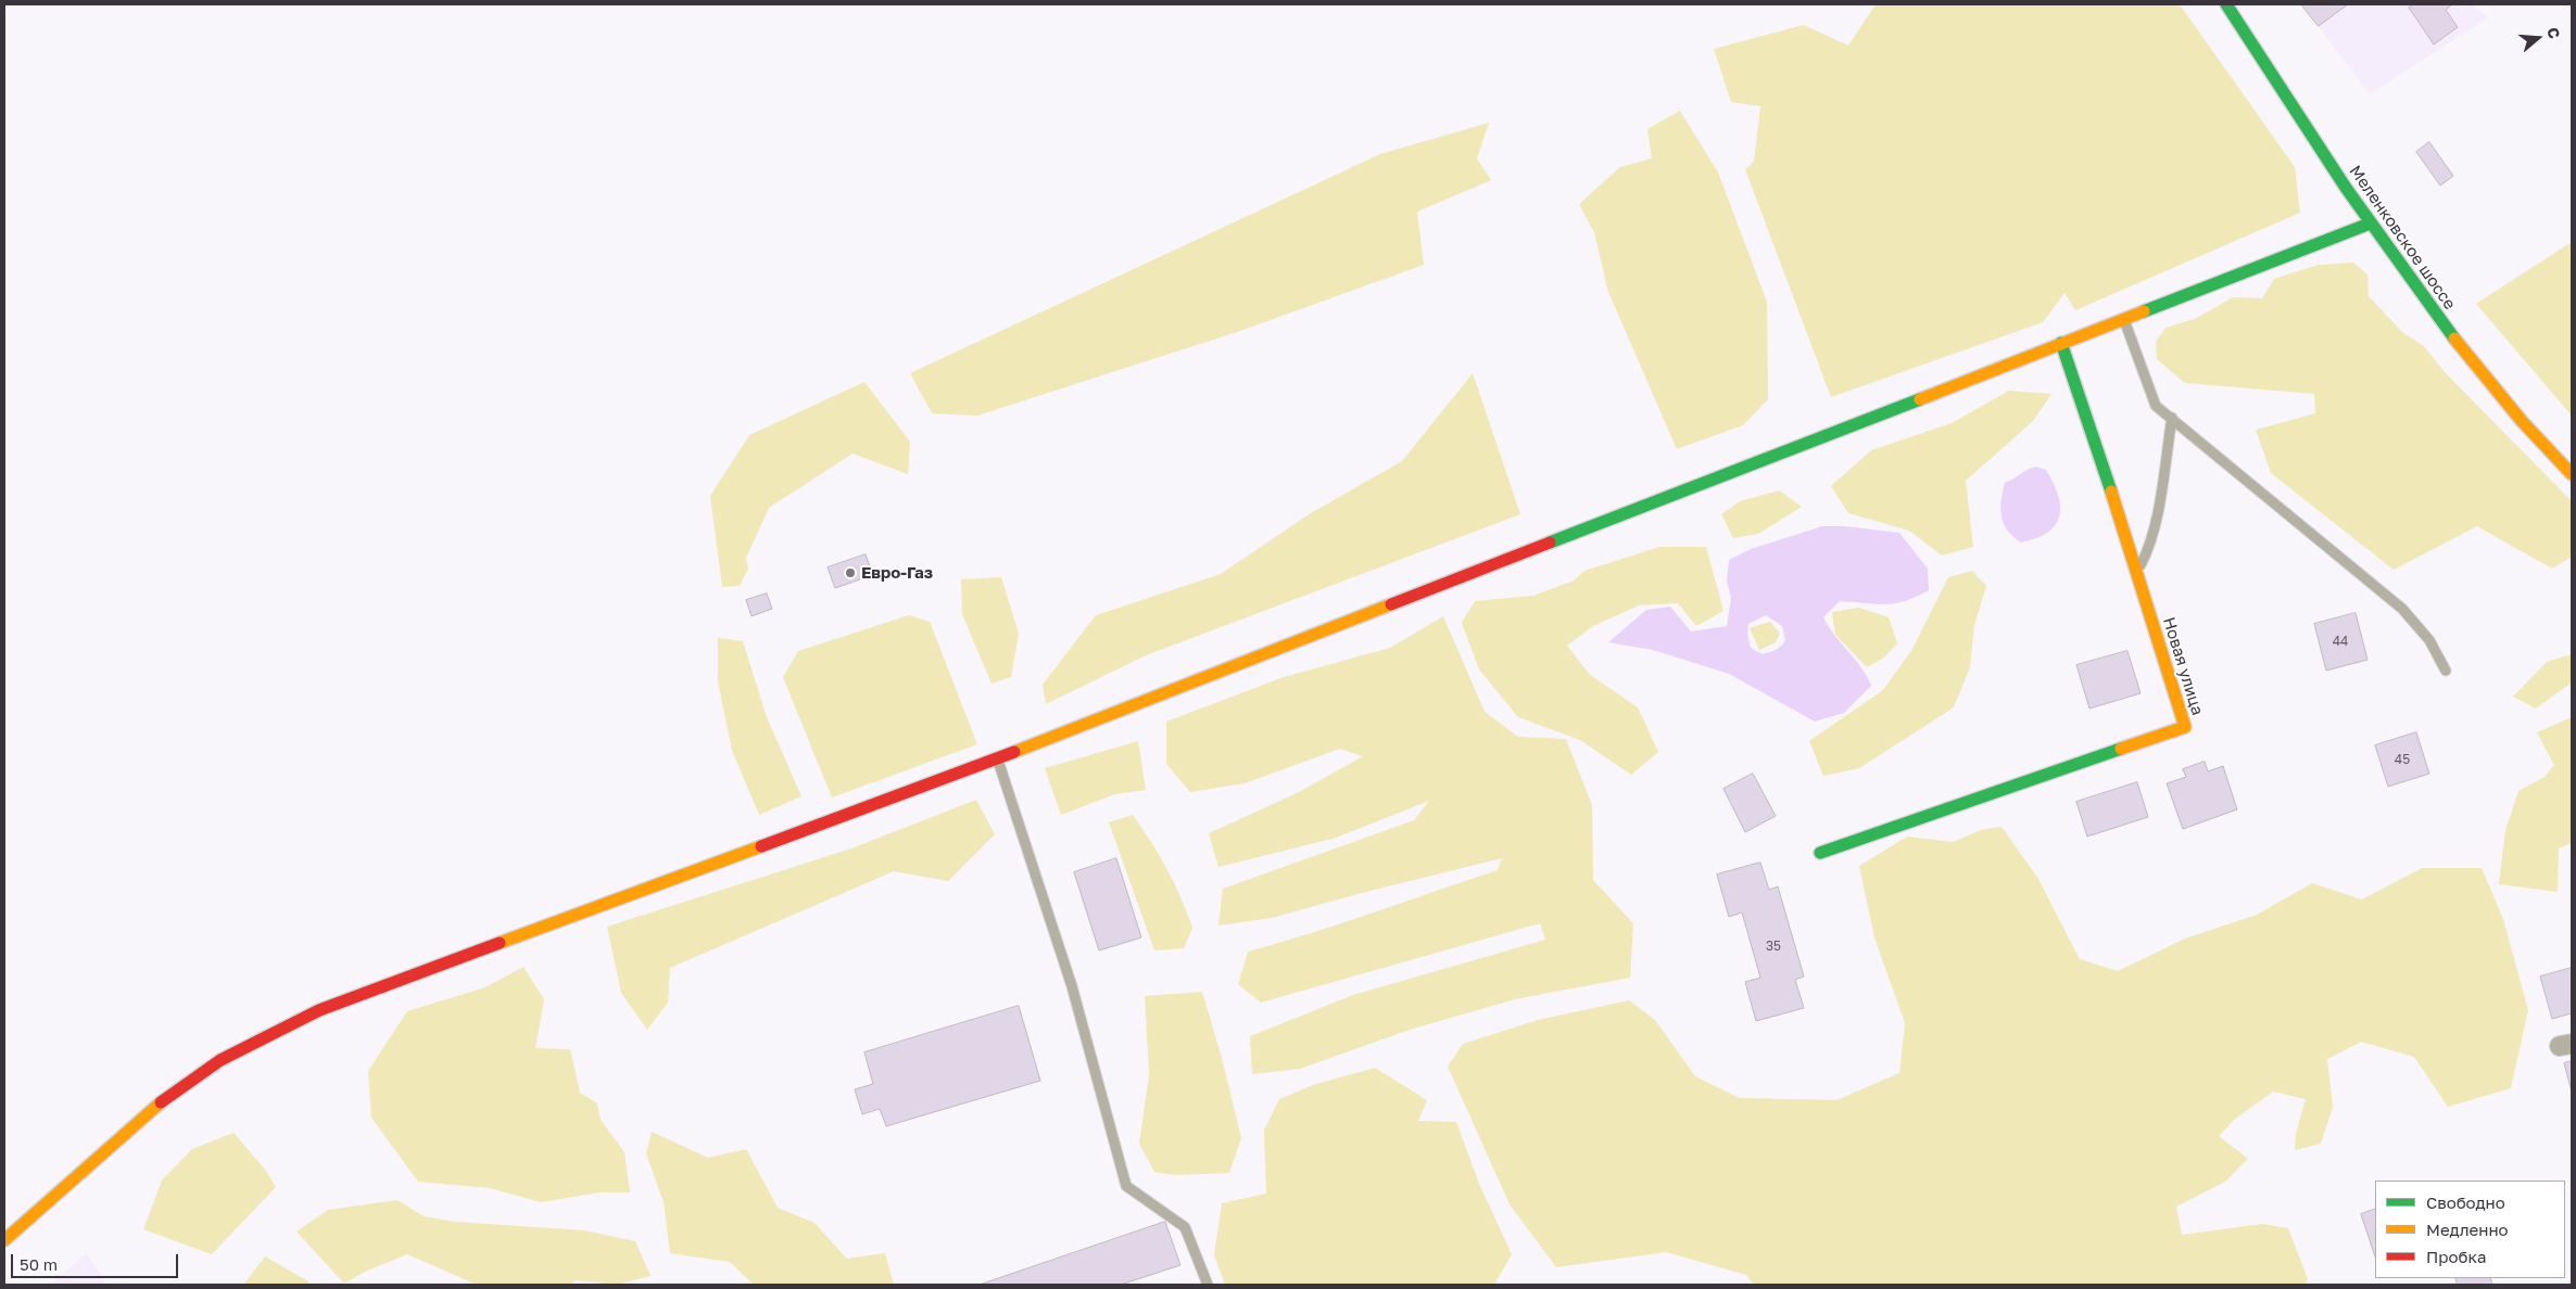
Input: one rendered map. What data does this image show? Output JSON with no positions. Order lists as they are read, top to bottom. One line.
{"streets":{"street":["Меленковское шоссе","Новая улица"]},"places":["Евро-Газ"],"house_numbers":["44","45","35"],"legend":["Свободно","Медленно","Пробка"],"scale_bar":"50 m","north":"right"}
